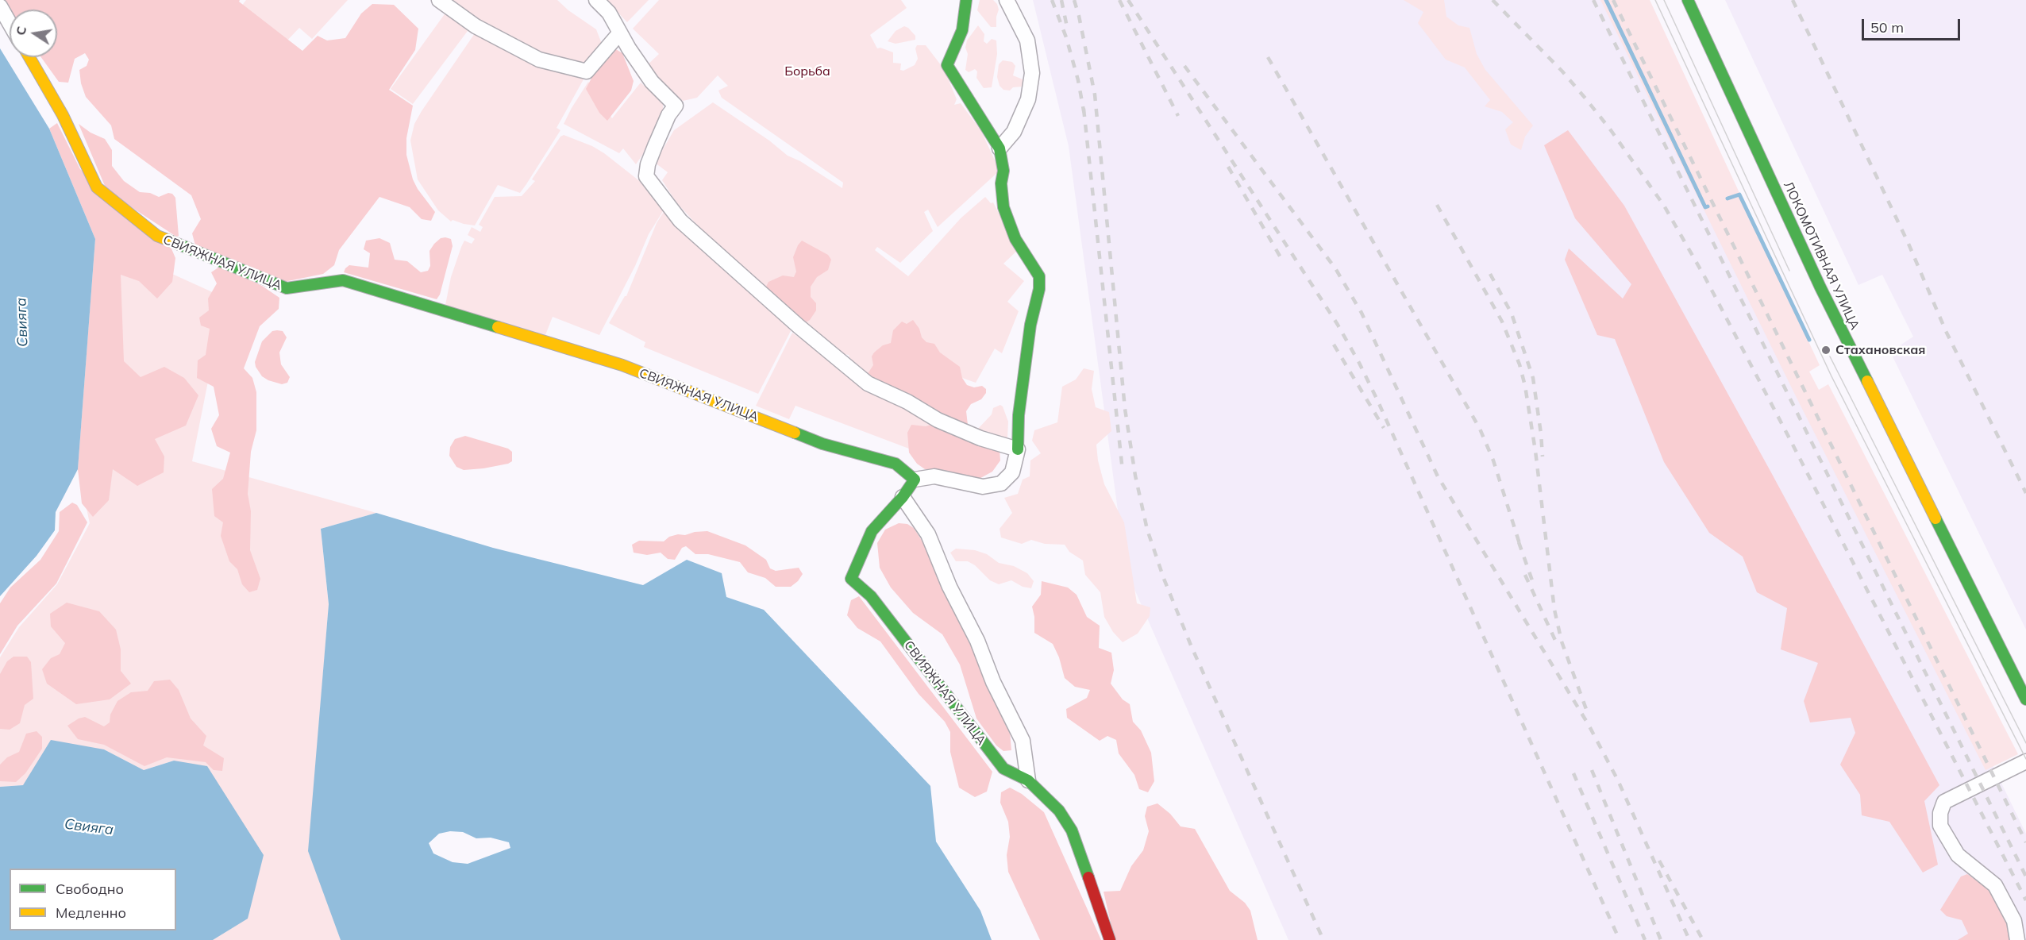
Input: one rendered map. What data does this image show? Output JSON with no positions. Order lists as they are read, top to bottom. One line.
{"streets":{"street":["ЛОКОМОТИВНАЯ УЛИЦА","СВИЯЖНАЯ УЛИЦА"]},"water":["Свияга"],"parks":["Борьба"],"places":["Стахановская"],"legend":["Свободно","Медленно"],"scale_bar":"50 m","north":"left"}
